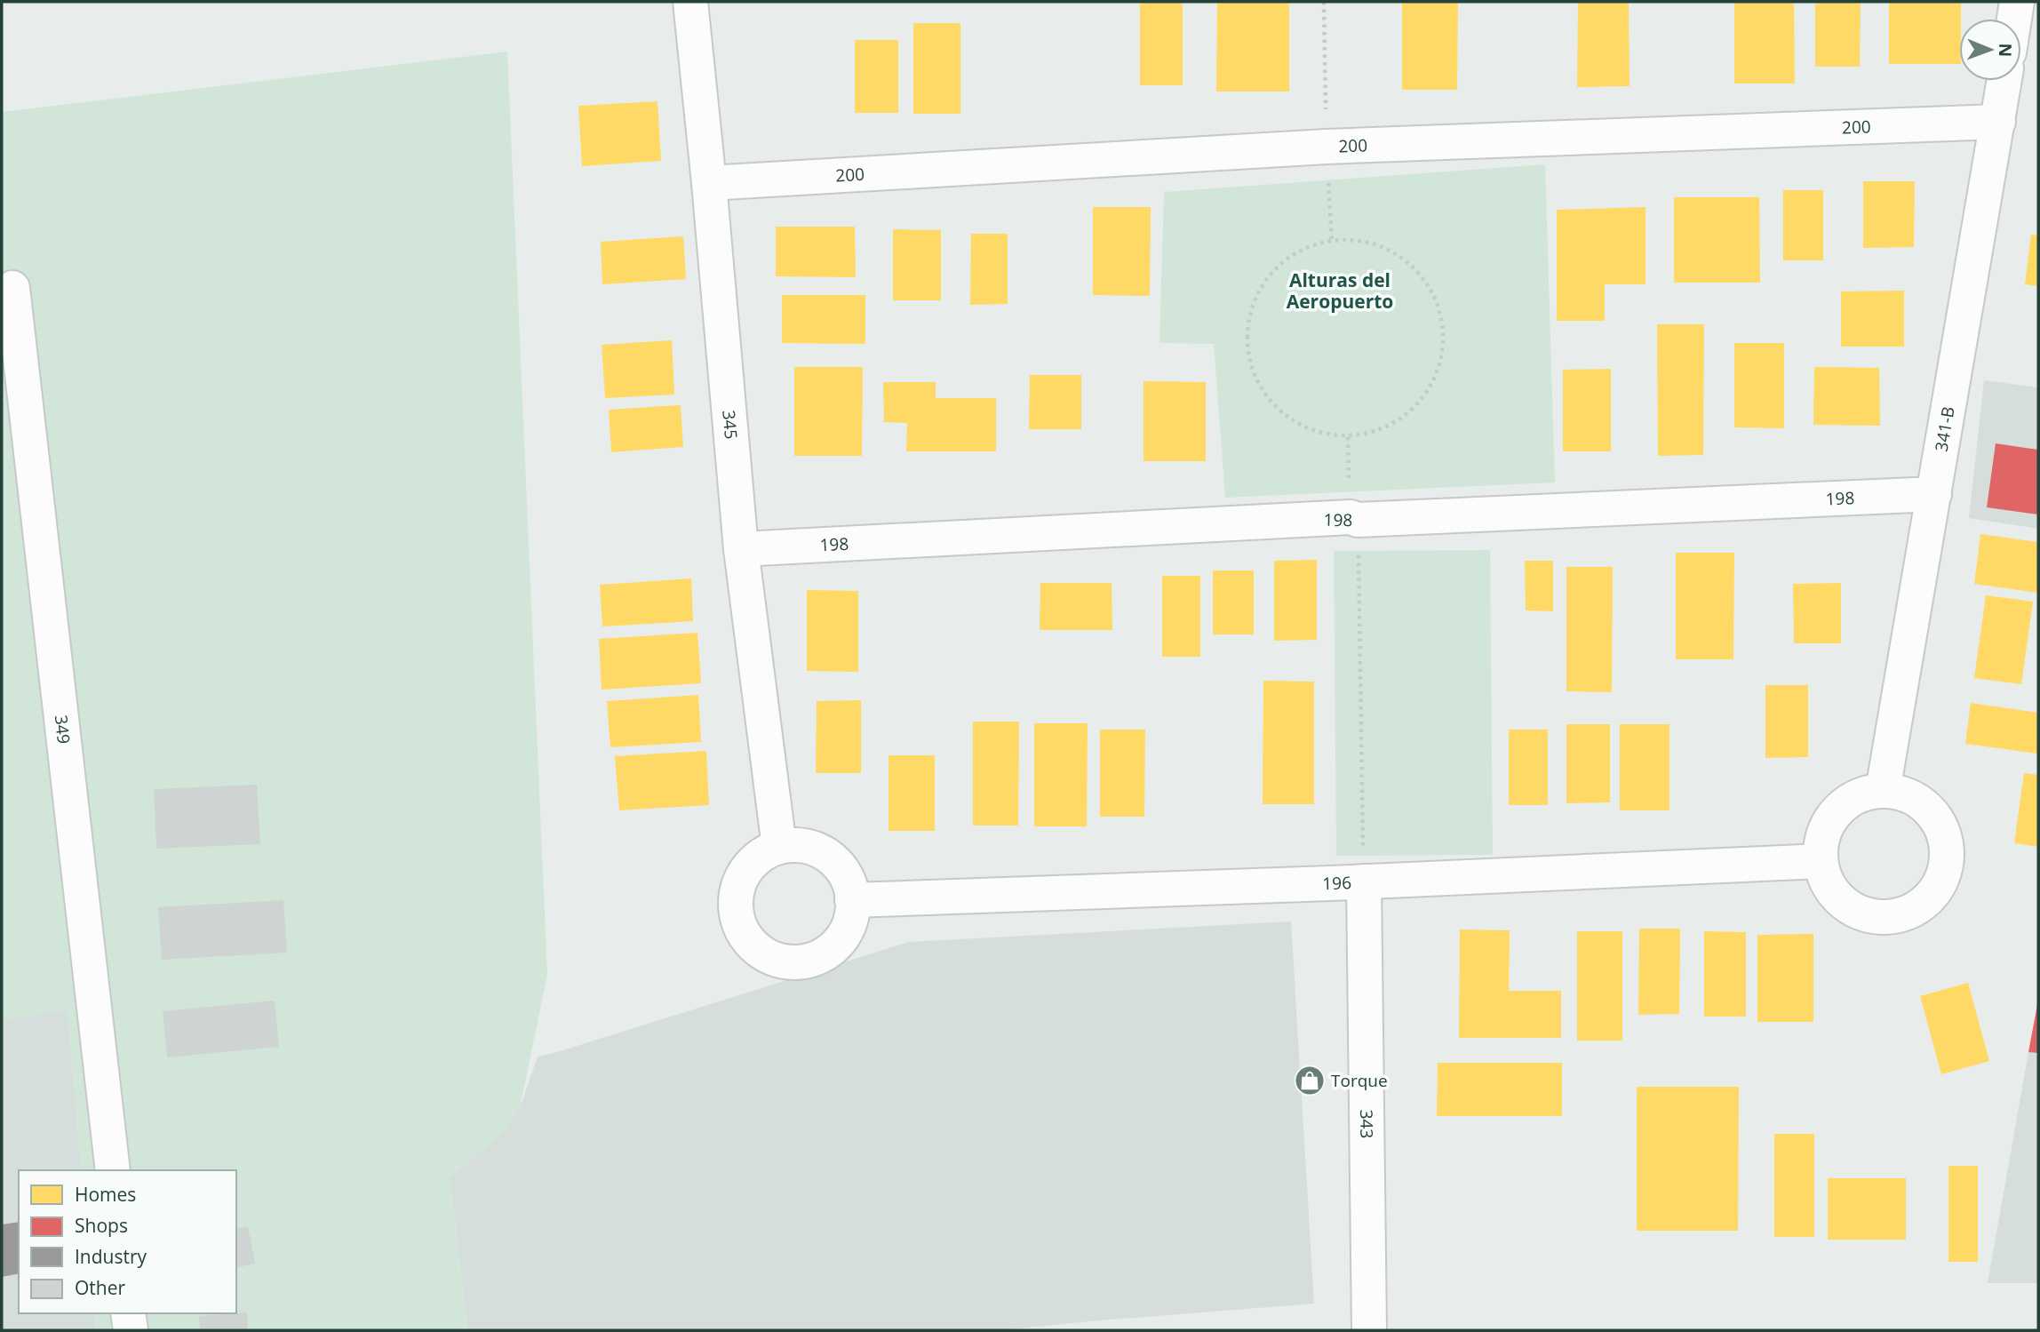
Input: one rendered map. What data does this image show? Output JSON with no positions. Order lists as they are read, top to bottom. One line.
{"streets":{"street":["200","345","341-B","198","349","196","343"]},"crossings":[["200","345"],["200","341-B"],["345","198"],["345","196"],["341-B","198"],["341-B","196"],["196","343"]],"districts":["Alturas del Aeropuerto"],"places":{"shop":["Torque"]},"legend":["Homes","Shops","Industry","Other"],"north":"right"}
